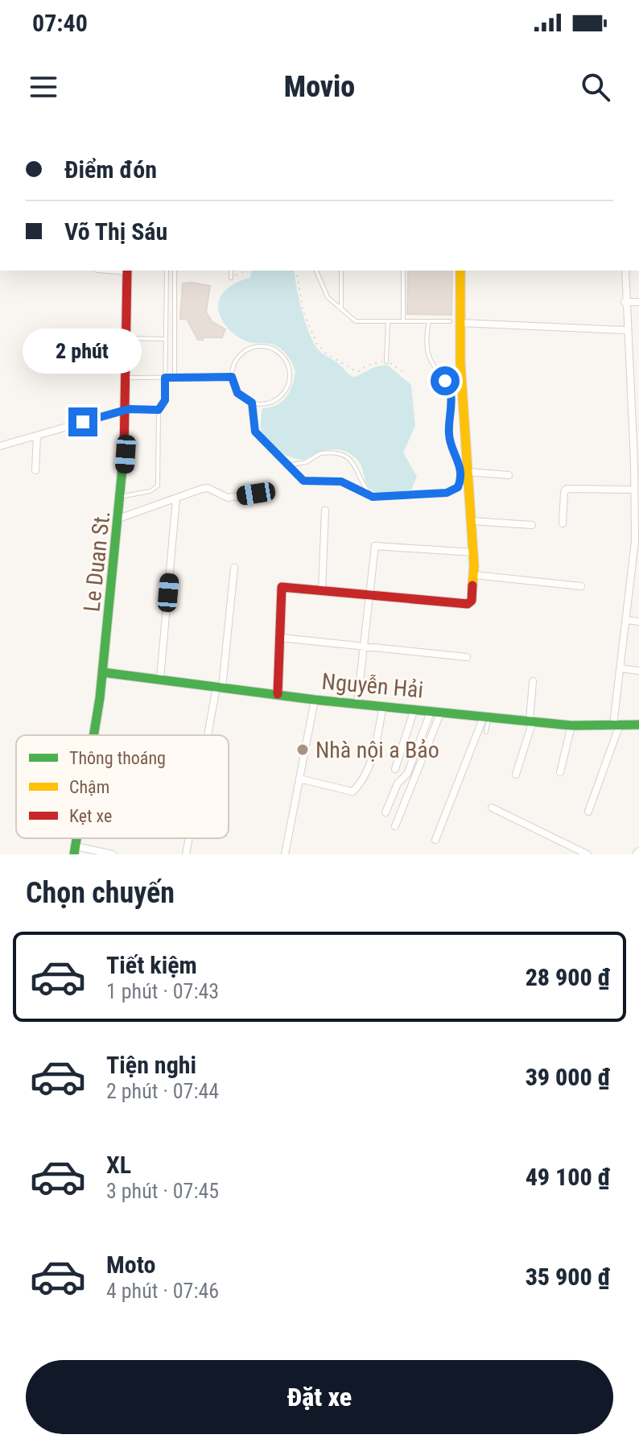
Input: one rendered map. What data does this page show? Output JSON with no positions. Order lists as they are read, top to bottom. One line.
{"streets":{"street":["Le Duan St.","Nguyễn Hải"]},"crossings":[["Le Duan St.","Nguyễn Hải"]],"places":["Nhà nội a Bảo"],"legend":["Thông thoáng","Chậm","Kẹt xe"],"page":{"status":"07:40","header":"Movio","banner":["Điểm đón","Võ Thị Sáu"],"bubble":"2 phút","heading":"Chọn chuyến","list":[{"name":"Tiết kiệm","note":"1 phút · 07:43","value":"28 900 ₫"},{"name":"Tiện nghi","note":"2 phút · 07:44","value":"39 000 ₫"},{"name":"XL","note":"3 phút · 07:45","value":"49 100 ₫"},{"name":"Moto","note":"4 phút · 07:46","value":"35 900 ₫"}],"buttons":"Đặt xe"}}
